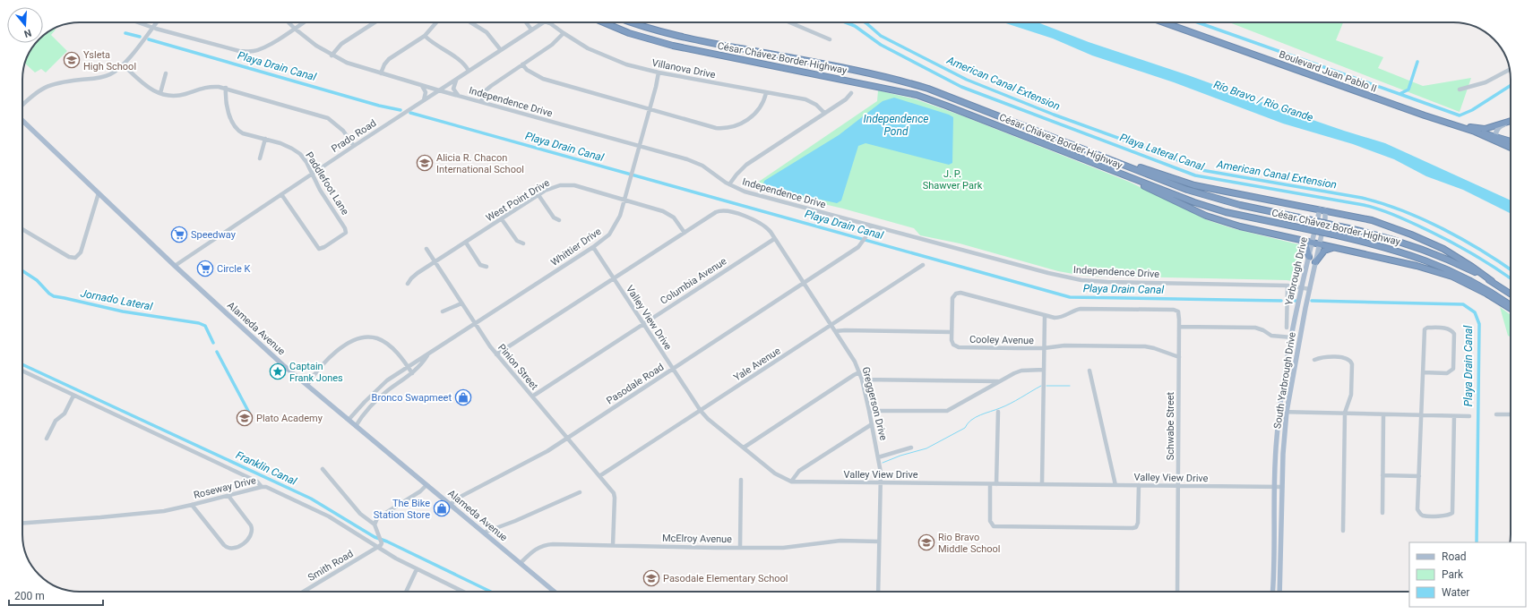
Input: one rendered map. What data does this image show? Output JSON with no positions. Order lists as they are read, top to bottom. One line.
{"streets":{"highway":["César Chávez Border Highway","Boulevard Juan Pablo II"],"main road":["Yarbrough Drive","Alameda Avenue","South Yarbrough Drive"],"street":["Villanova Drive","Independence Drive","Prado Road","Paddlefoot Lane","West Point Drive","Whittier Drive","Columbia Avenue","Valley View Drive","Cooley Avenue","Yale Avenue","Pinion Street","Pasodale Road","Greggerson Drive","Schwabe Street","Roseway Drive","McElroy Avenue","Smith Road"]},"crossings":[["Villanova Drive","Whittier Drive"],["Independence Drive","Prado Road"],["Independence Drive","Whittier Drive"],["Independence Drive","Yarbrough Drive"],["Independence Drive","South Yarbrough Drive"],["Independence Drive","Pasodale Road"],["Prado Road","Paddlefoot Lane"],["Prado Road","Alameda Avenue"],["West Point Drive","Whittier Drive"],["West Point Drive","Pinion Street"],["West Point Drive","Greggerson Drive"],["Whittier Drive","Valley View Drive"],["Whittier Drive","Alameda Avenue"],["Whittier Drive","Pinion Street"],["Yarbrough Drive","South Yarbrough Drive"],["Columbia Avenue","Valley View Drive"],["Columbia Avenue","Pinion Street"],["Columbia Avenue","Greggerson Drive"],["Valley View Drive","Yale Avenue"],["Valley View Drive","South Yarbrough Drive"],["Valley View Drive","Pasodale Road"],["Valley View Drive","Greggerson Drive"],["Valley View Drive","Schwabe Street"],["Alameda Avenue","Pasodale Road"],["Alameda Avenue","McElroy Avenue"],["Cooley Avenue","Schwabe Street"],["Yale Avenue","Pinion Street"],["Yale Avenue","Greggerson Drive"],["Pinion Street","Pasodale Road"],["Pinion Street","McElroy Avenue"],["Pasodale Road","Greggerson Drive"],["Greggerson Drive","McElroy Avenue"],["Roseway Drive","Smith Road"]],"water":["Playa Drain Canal","American Canal Extension","Río Bravo / Rio Grande","Independence Pond","Playa Lateral Canal","Jornado Lateral","Franklin Canal"],"parks":["J. P. Shawver Park"],"places":{"school or university":["Ysleta High School","Alicia R. Chacon International School","Plato Academy","Rio Bravo Middle School","Pasodale Elementary School"],"supermarket":["Speedway","Circle K"],"place":["Captain Frank Jones"],"shop":["Bronco Swapmeet","The Bike Station Store"]},"legend":["Road","Park","Water"],"scale_bar":"200 m","north":"bottom"}
